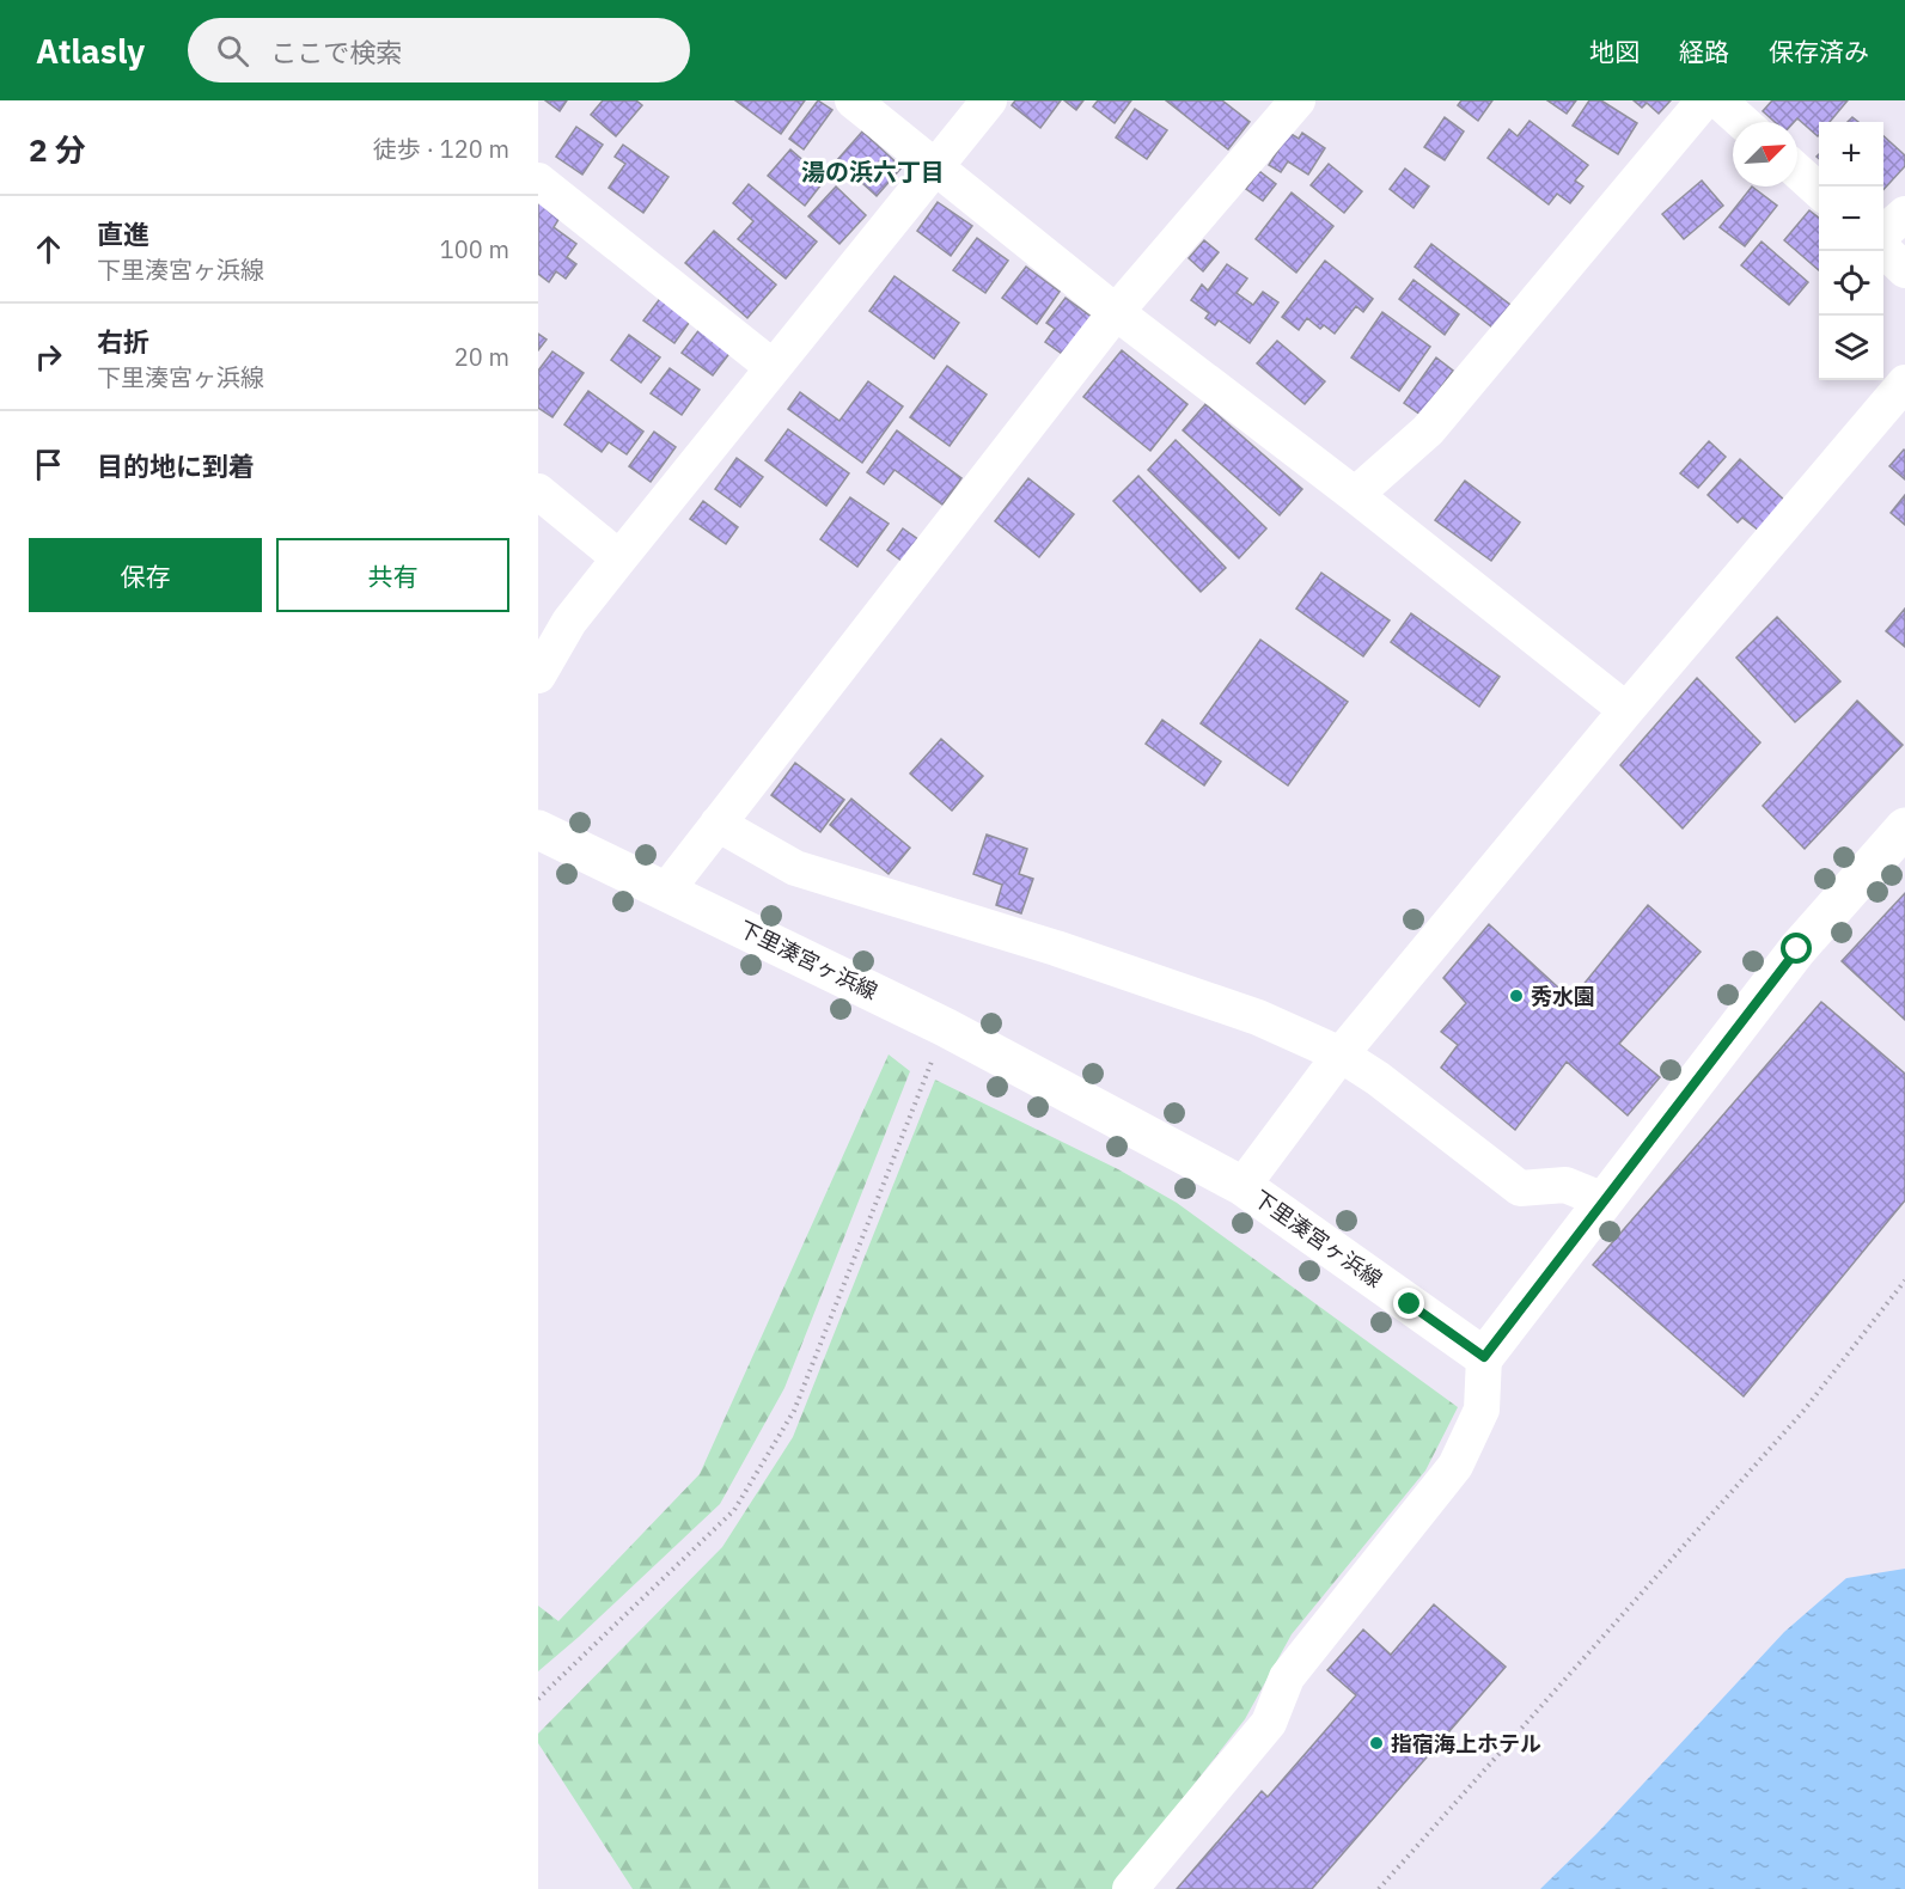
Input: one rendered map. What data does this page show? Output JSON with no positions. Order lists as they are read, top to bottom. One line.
{"streets":{"main road":["下里湊宮ヶ浜線"]},"districts":["湯の浜六丁目"],"places":["秀水園","指宿海上ホテル"],"north":"top right","page":{"header":"Atlasly","search":"ここで検索","nav":["地図","経路","保存済み"],"heading":["2 分","徒歩 · 120 m"],"map_buttons":["+","−"],"list":[["直進","下里湊宮ヶ浜線","100 m"],["右折","下里湊宮ヶ浜線","20 m"],"目的地に到着"],"buttons":["保存","共有"]}}
